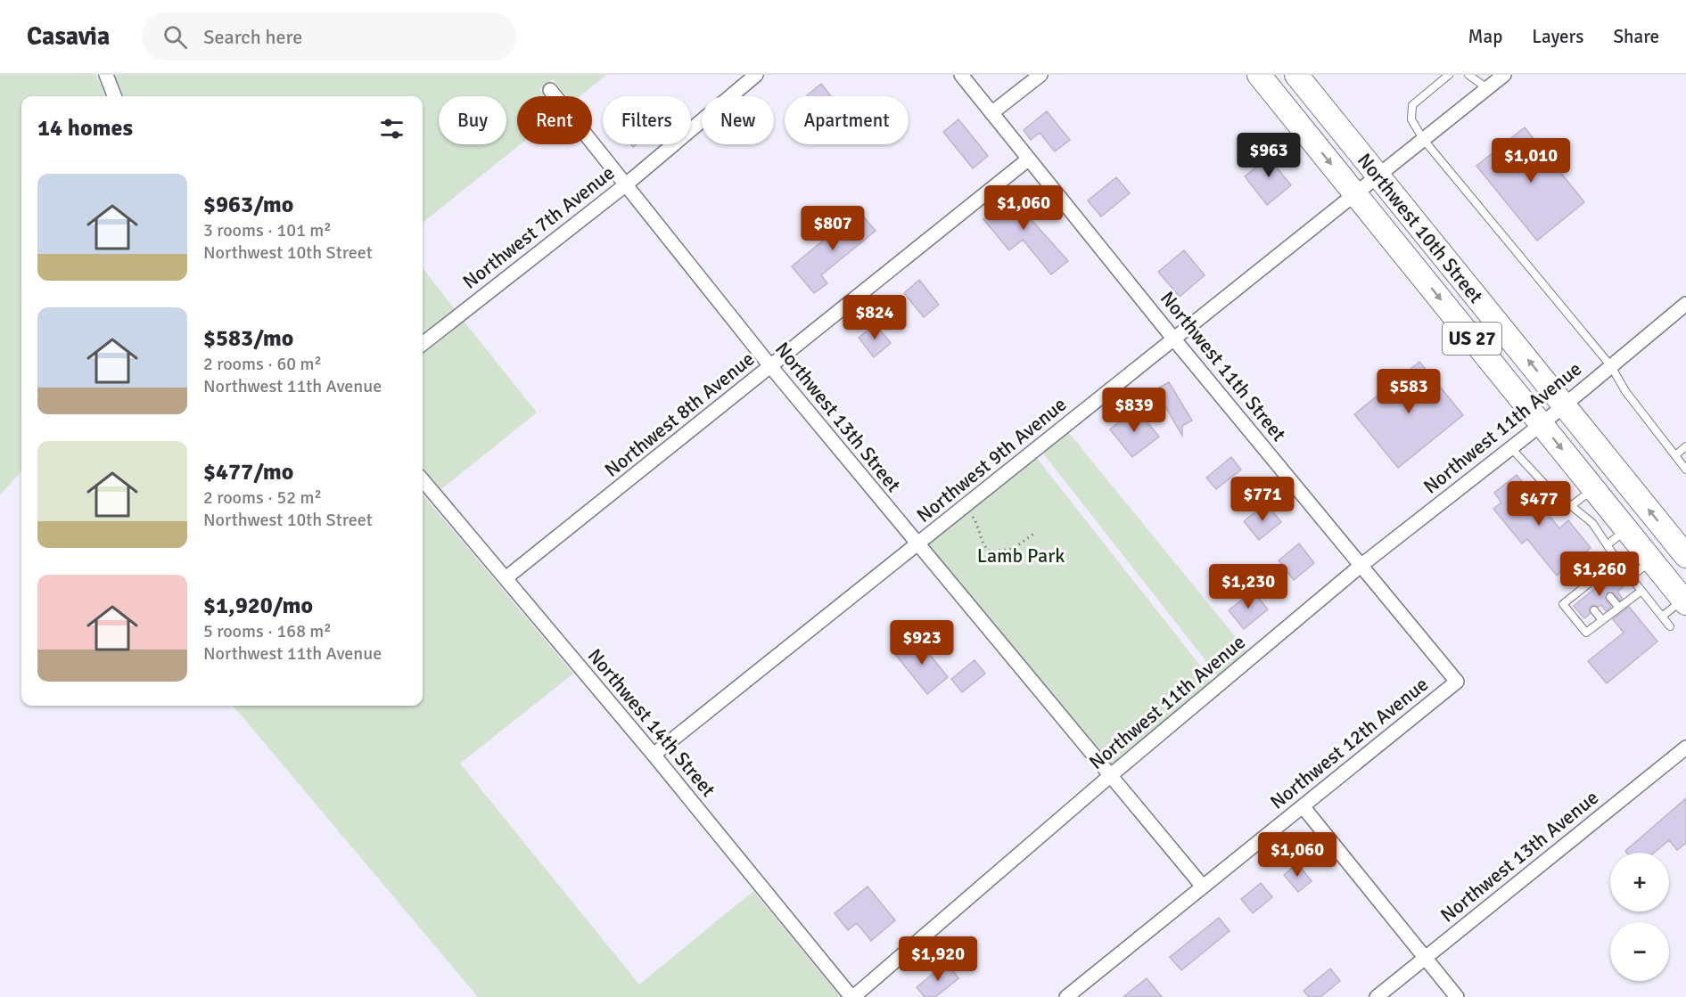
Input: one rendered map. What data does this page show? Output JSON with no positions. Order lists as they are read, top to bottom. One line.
{"streets":{"highway":["Northwest 10th Street","US 27"],"street":["Northwest 7th Avenue","Northwest 11th Street","Northwest 8th Avenue","Northwest 13th Street","Northwest 11th Avenue","Northwest 9th Avenue","Northwest 14th Street","Northwest 12th Avenue","Northwest 13th Avenue"]},"crossings":[["Northwest 7th Avenue","Northwest 13th Street"],["Northwest 10th Street","Northwest 11th Avenue"],["Northwest 10th Street","Northwest 9th Avenue"],["Northwest 11th Street","Northwest 8th Avenue"],["Northwest 11th Street","Northwest 11th Avenue"],["Northwest 11th Street","Northwest 9th Avenue"],["Northwest 11th Street","Northwest 12th Avenue"],["Northwest 8th Avenue","Northwest 13th Street"],["Northwest 8th Avenue","Northwest 14th Street"],["Northwest 13th Street","Northwest 11th Avenue"],["Northwest 13th Street","Northwest 9th Avenue"],["Northwest 13th Street","Northwest 12th Avenue"],["Northwest 11th Avenue","Northwest 14th Street"],["Northwest 9th Avenue","Northwest 14th Street"]],"parks":["Lamb Park"],"page":{"header":"Casavia","search":"Search here","nav":["Map","Layers","Share"],"chip":["Buy","Rent","Filters","New","Apartment"],"heading":"14 homes","price":["$963","$1,010","$1,060","$807","$824","$583","$839","$771","$477","$1,260","$1,230","$923","$1,060","$1,920"],"list":[{"name":"$963/mo","note":"3 rooms · 101 m² · Northwest 10th Street"},{"name":"$583/mo","note":"2 rooms · 60 m² · Northwest 11th Avenue"},{"name":"$477/mo","note":"2 rooms · 52 m² · Northwest 10th Street"},{"name":"$1,920/mo","note":"5 rooms · 168 m² · Northwest 11th Avenue"}],"map_buttons":["+","−"]}}
